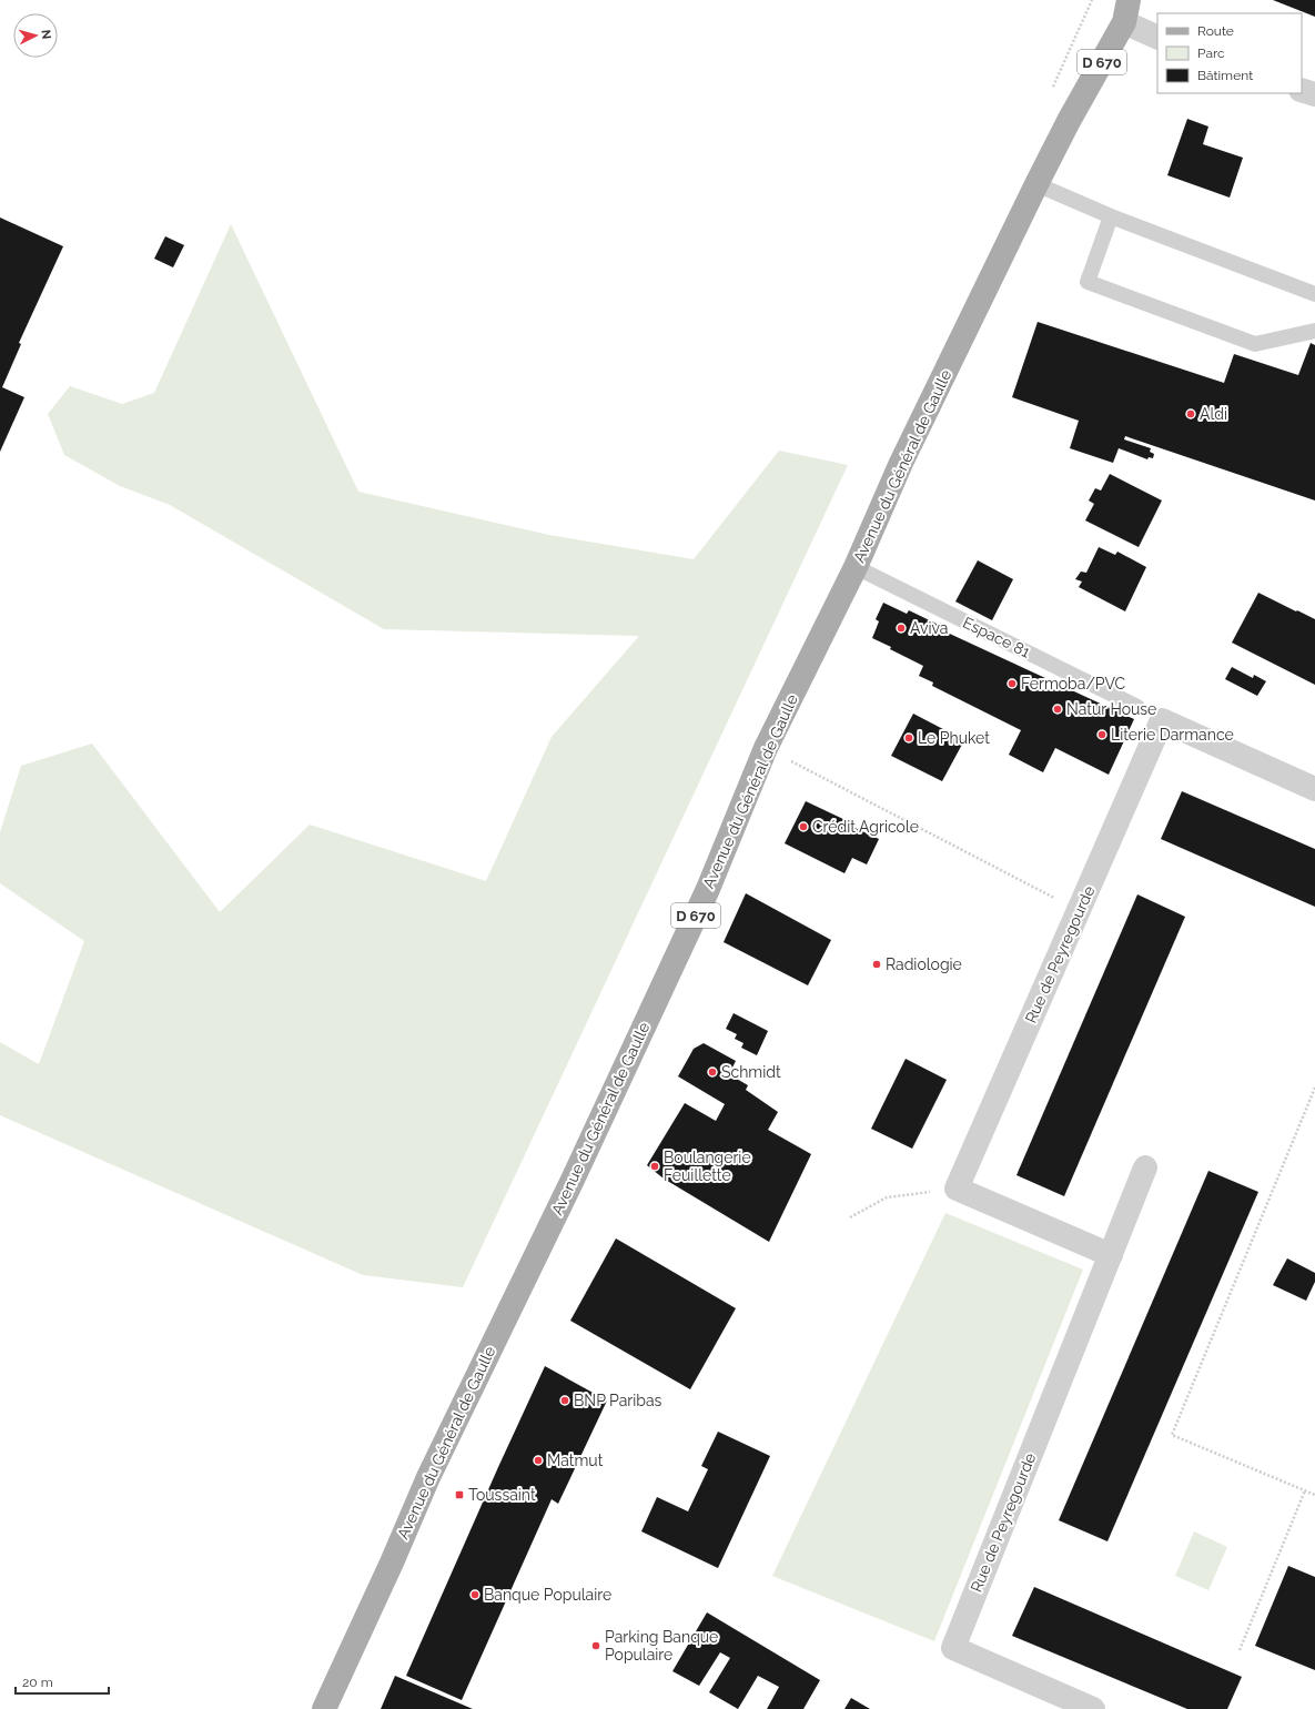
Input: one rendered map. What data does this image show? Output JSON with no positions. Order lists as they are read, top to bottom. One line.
{"streets":{"main road":["D 670","Avenue du Général de Gaulle"],"street":["Rue de Peyregourde"],"lane":["Espace 81"]},"crossings":[["Avenue du Général de Gaulle","Espace 81"]],"places":{"other":["Aldi","Aviva","Fermoba/PVC","Natur House","Literie Darmance","Le Phuket","Crédit Agricole","Radiologie","Schmidt","Boulangerie Feuillette","BNP Paribas","Matmut","Banque Populaire","Parking Banque Populaire"],"transit":["Toussaint"]},"legend":["Route","Parc","Bâtiment"],"scale_bar":"20 m","north":"right"}
